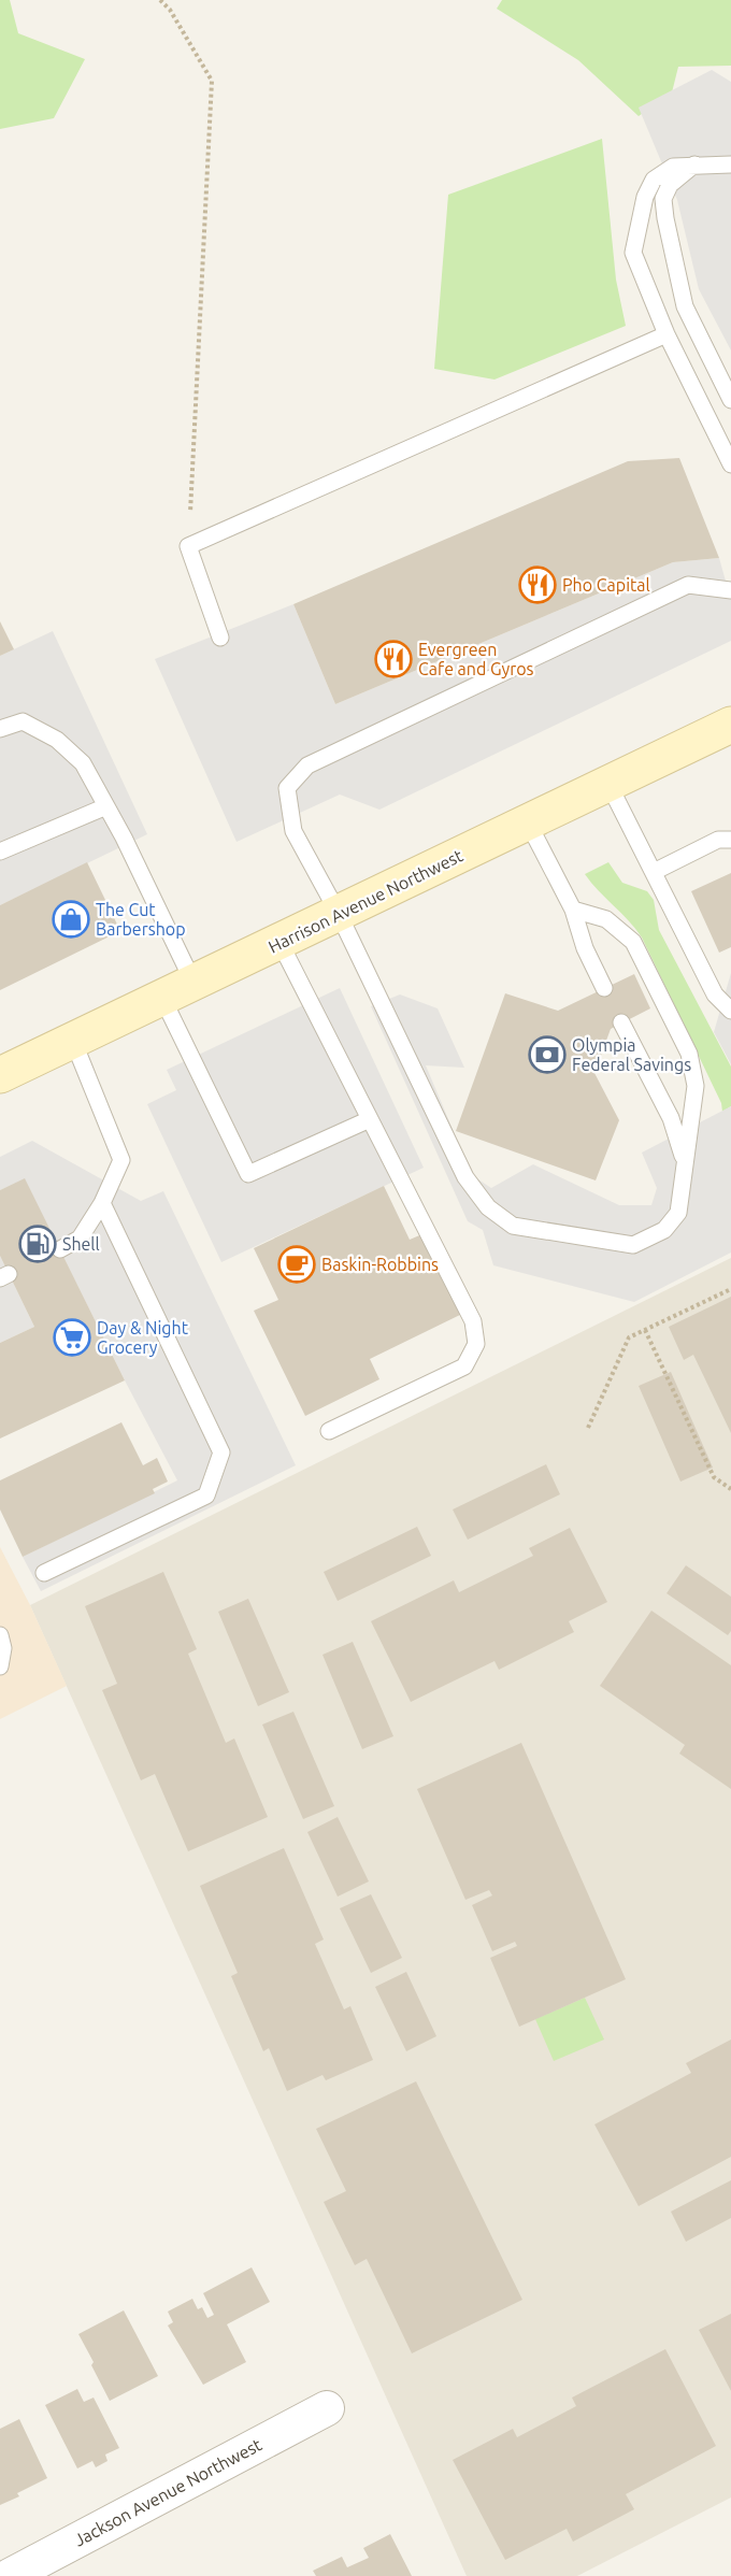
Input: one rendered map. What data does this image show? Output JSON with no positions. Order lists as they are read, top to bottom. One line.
{"streets":{"main road":["Harrison Avenue Northwest"],"street":["Jackson Avenue Northwest"]},"places":{"restaurant":["Pho Capital","Evergreen Cafe and Gyros"],"shop":["The Cut Barbershop"],"bank":["Olympia Federal Savings"],"fuel station":["Shell"],"cafe":["Baskin-Robbins"],"supermarket":["Day & Night Grocery"]}}
